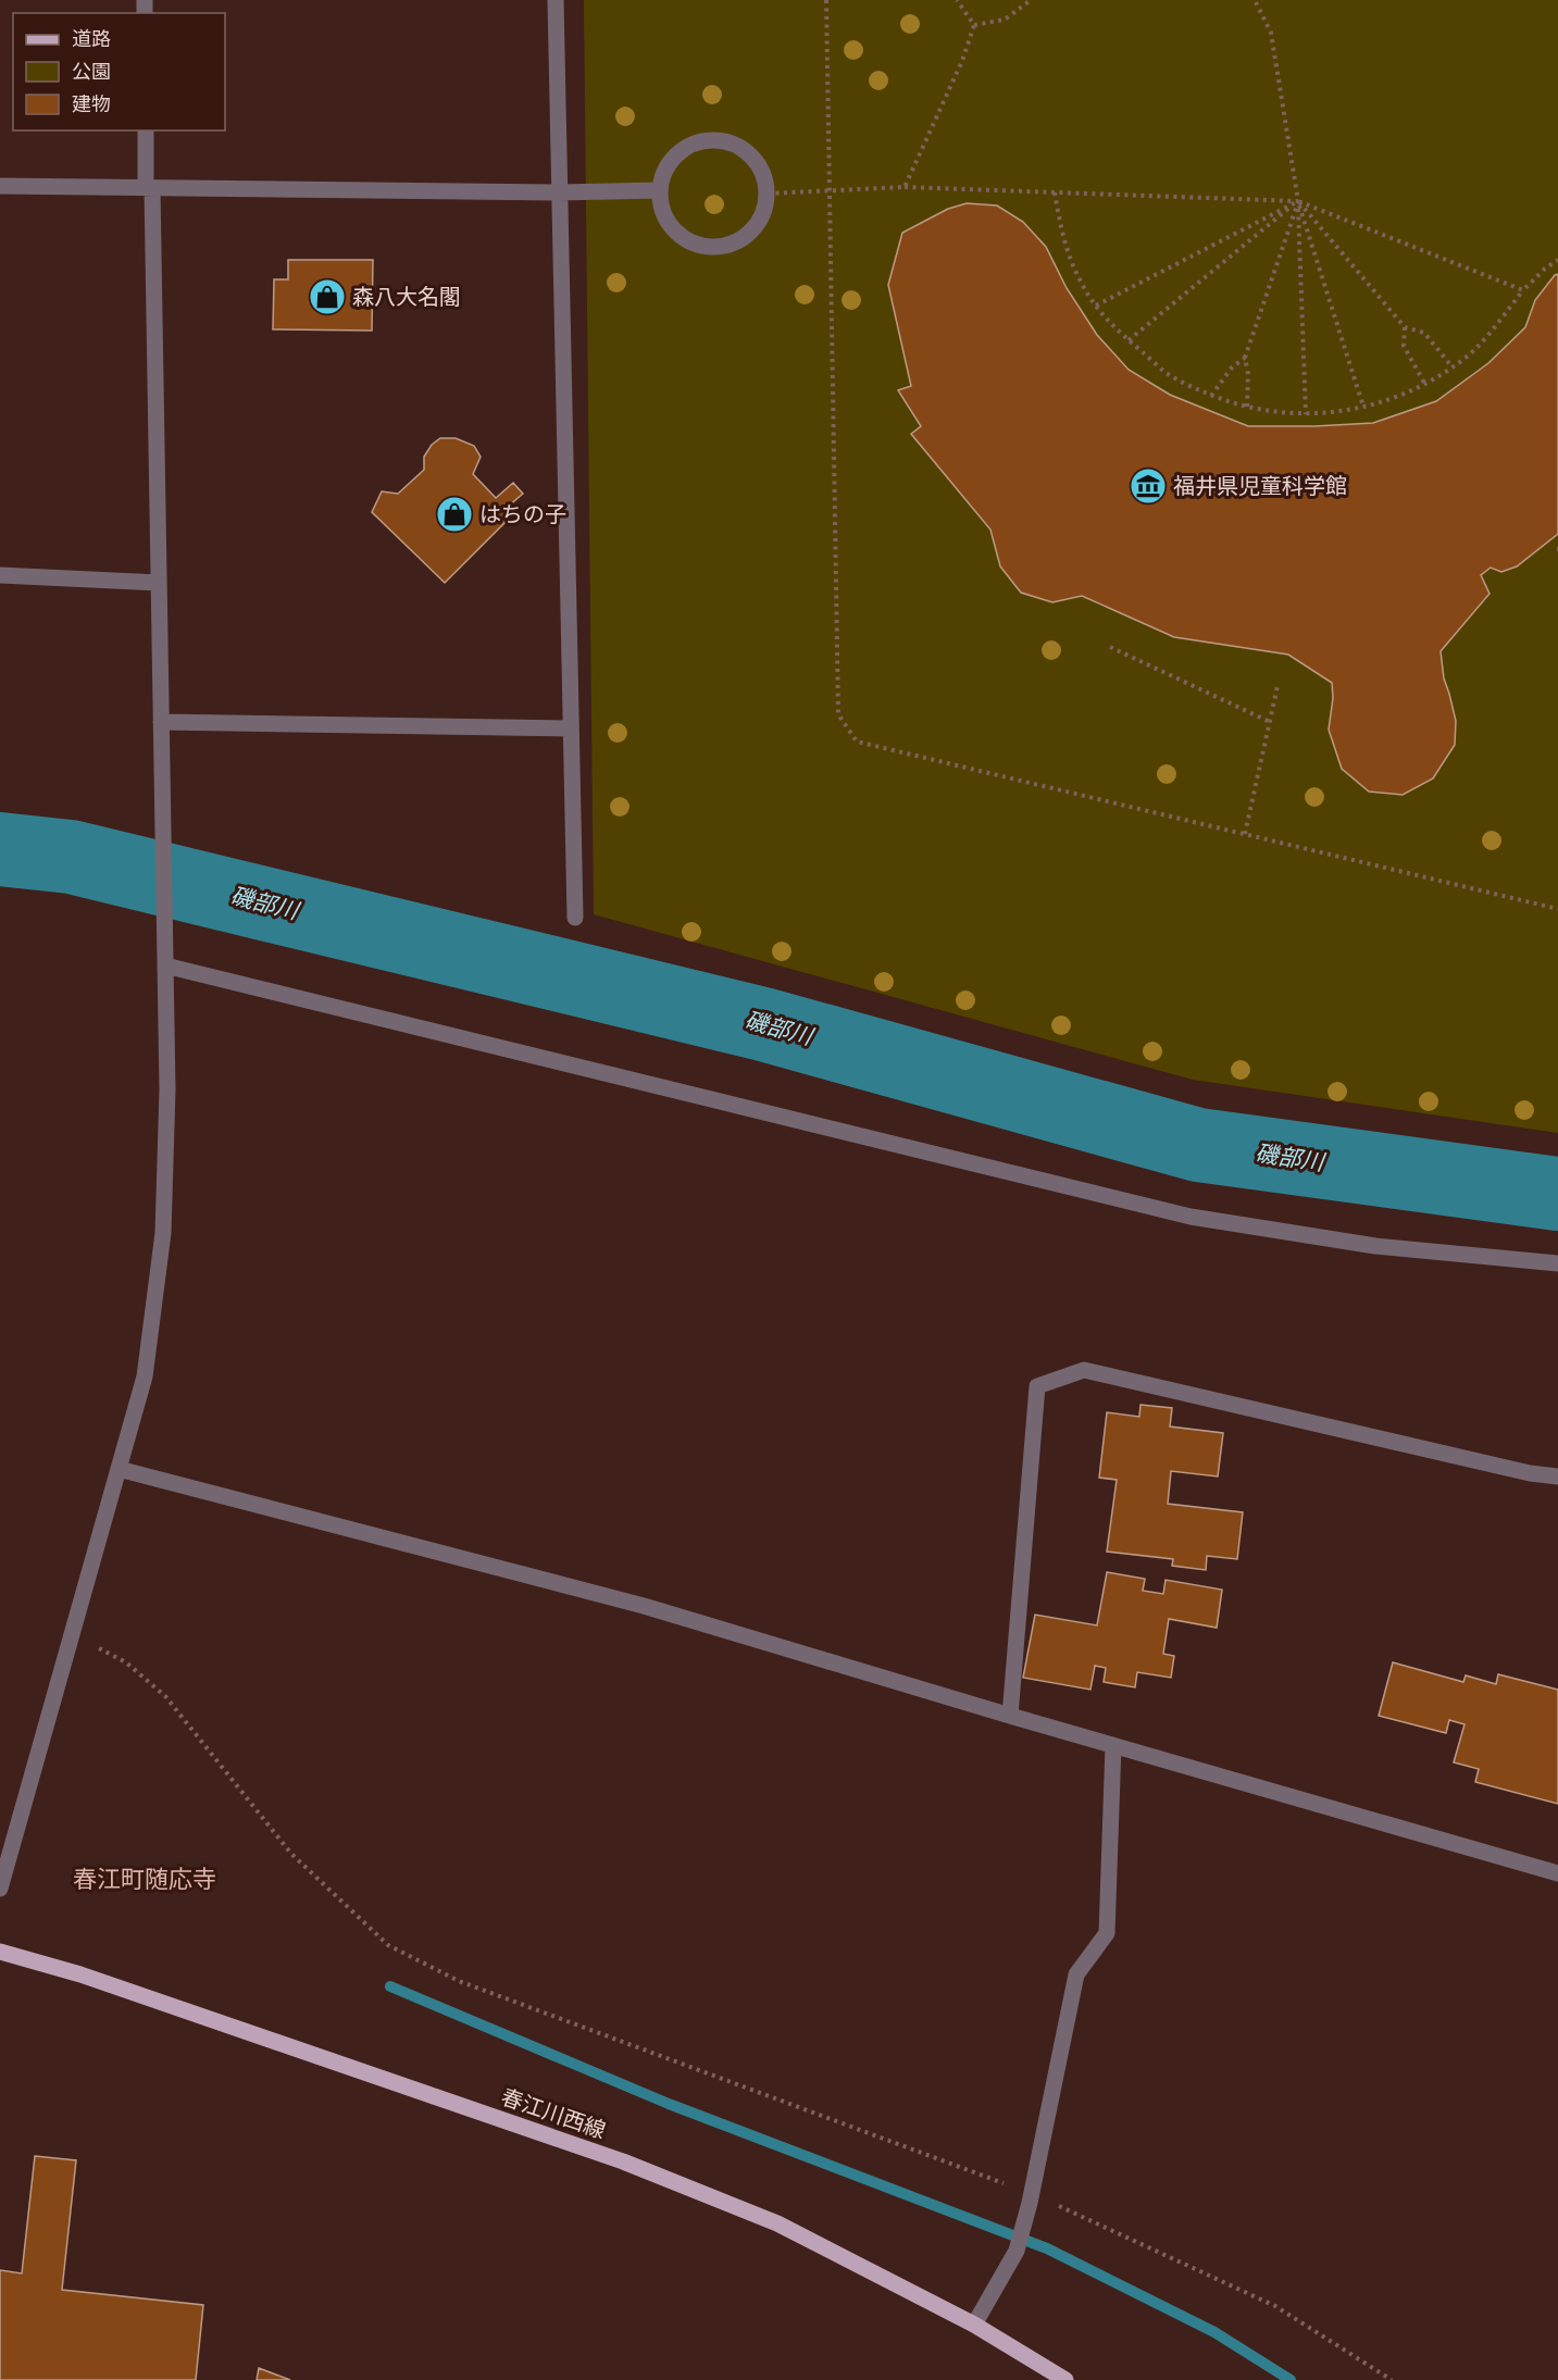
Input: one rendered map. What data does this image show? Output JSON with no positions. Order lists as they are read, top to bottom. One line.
{"streets":{"main road":["春江川西線"]},"districts":["春江町随応寺"],"water":["磯部川"],"places":{"shop":["森八大名閣","はちの子"],"museum":["福井県児童科学館"]},"legend":["道路","公園","建物"]}
